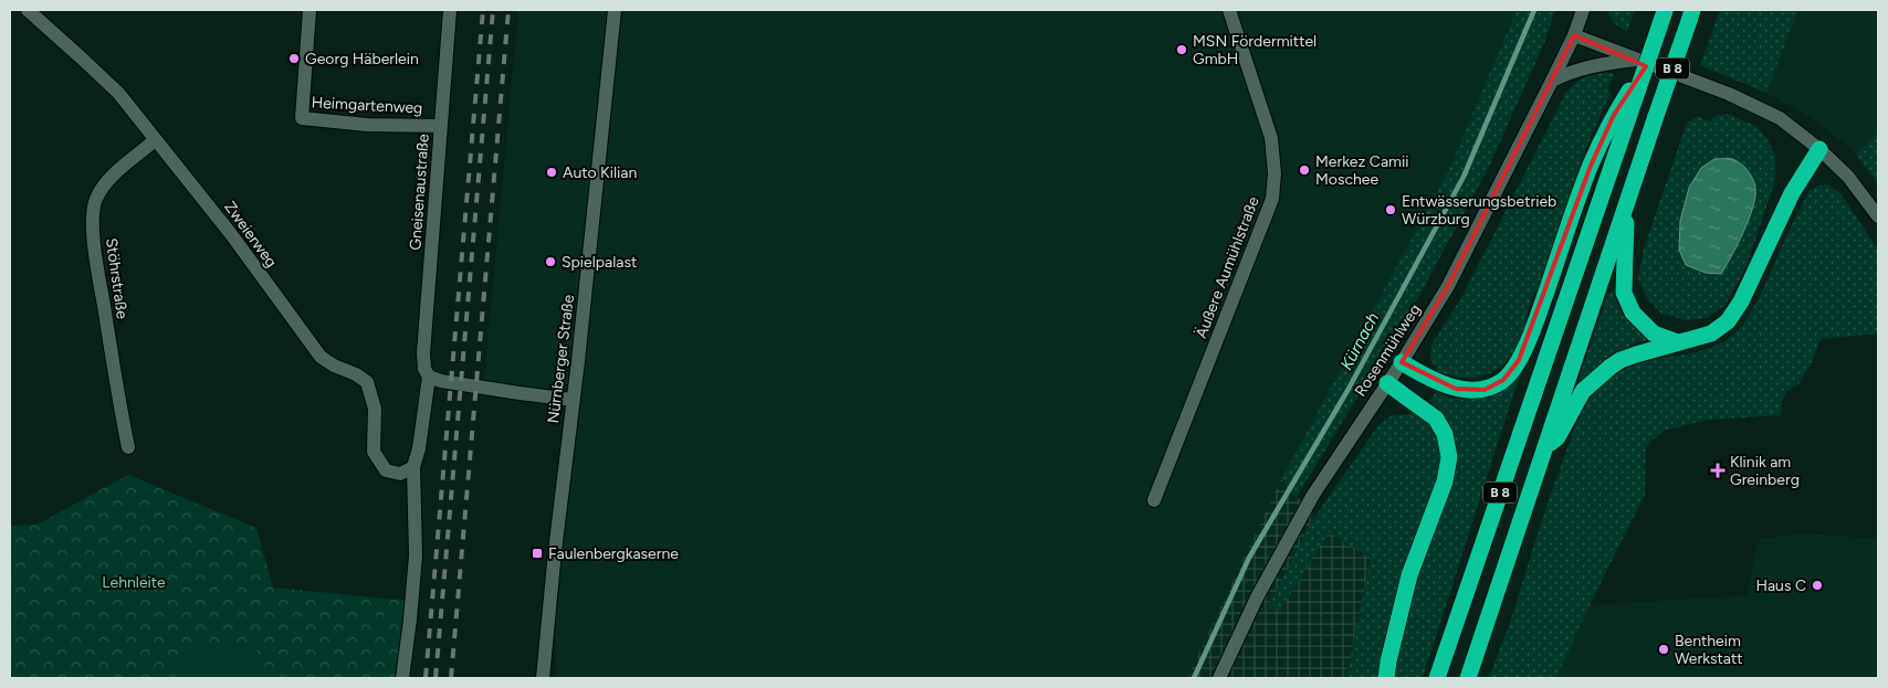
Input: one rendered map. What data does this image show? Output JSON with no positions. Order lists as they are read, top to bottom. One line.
{"streets":{"highway":["B 8"],"street":["Heimgartenweg","Gneisenaustraße","Zweierweg","Äußere Aumühlstraße","Stöhrstraße","Rosenmühlweg","Nürnberger Straße"]},"crossings":[["B 8","Rosenmühlweg"],["Heimgartenweg","Gneisenaustraße"],["Gneisenaustraße","Zweierweg"],["Zweierweg","Stöhrstraße"]],"water":["Kürnach"],"parks":["Lehnleite"],"places":{"other":["MSN Fördermittel GmbH","Georg Häberlein","Merkez Camii Moschee","Auto Kilian","Entwässerungsbetrieb Würzburg","Spielpalast","Haus C","Bentheim Werkstatt"],"health":["Klinik am Greinberg"],"transit":["Faulenbergkaserne"]}}
